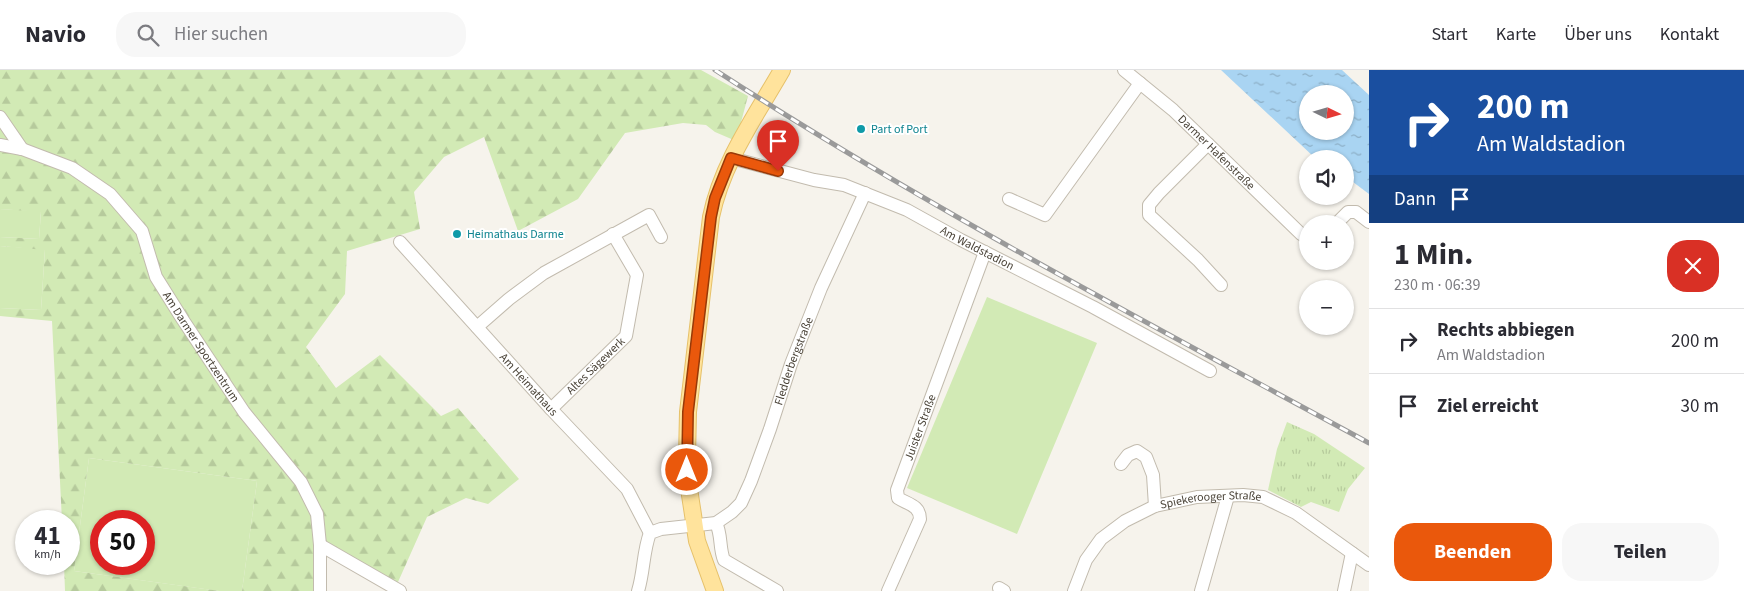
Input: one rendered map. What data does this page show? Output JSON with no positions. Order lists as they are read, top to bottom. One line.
{"streets":{"street":["Darmer Hafenstraße","Am Waldstadion","Am Darmer Sportzentrum","Fledderbergstraße","Altes Sägewerk","Am Heimathaus","Juister Straße","Spiekerooger Straße"]},"crossings":[["Am Waldstadion","Fledderbergstraße"],["Am Waldstadion","Juister Straße"],["Altes Sägewerk","Am Heimathaus"]],"places":["Part of Port","Heimathaus Darme"],"north":"right","page":{"header":"Navio","search":"Hier suchen","nav":["Start","Karte","Über uns","Kontakt"],"turn":["200 m","Am Waldstadion"],"map_buttons":["+","−"],"then":"Dann","heading":["1 Min.","230 m · 06:39"],"list":[{"name":"Rechts abbiegen","note":"Am Waldstadion","value":"200 m"},{"name":"Ziel erreicht","value":"30 m"}],"speed":"41 km/h","limit":"50","buttons":["Beenden","Teilen"]}}
